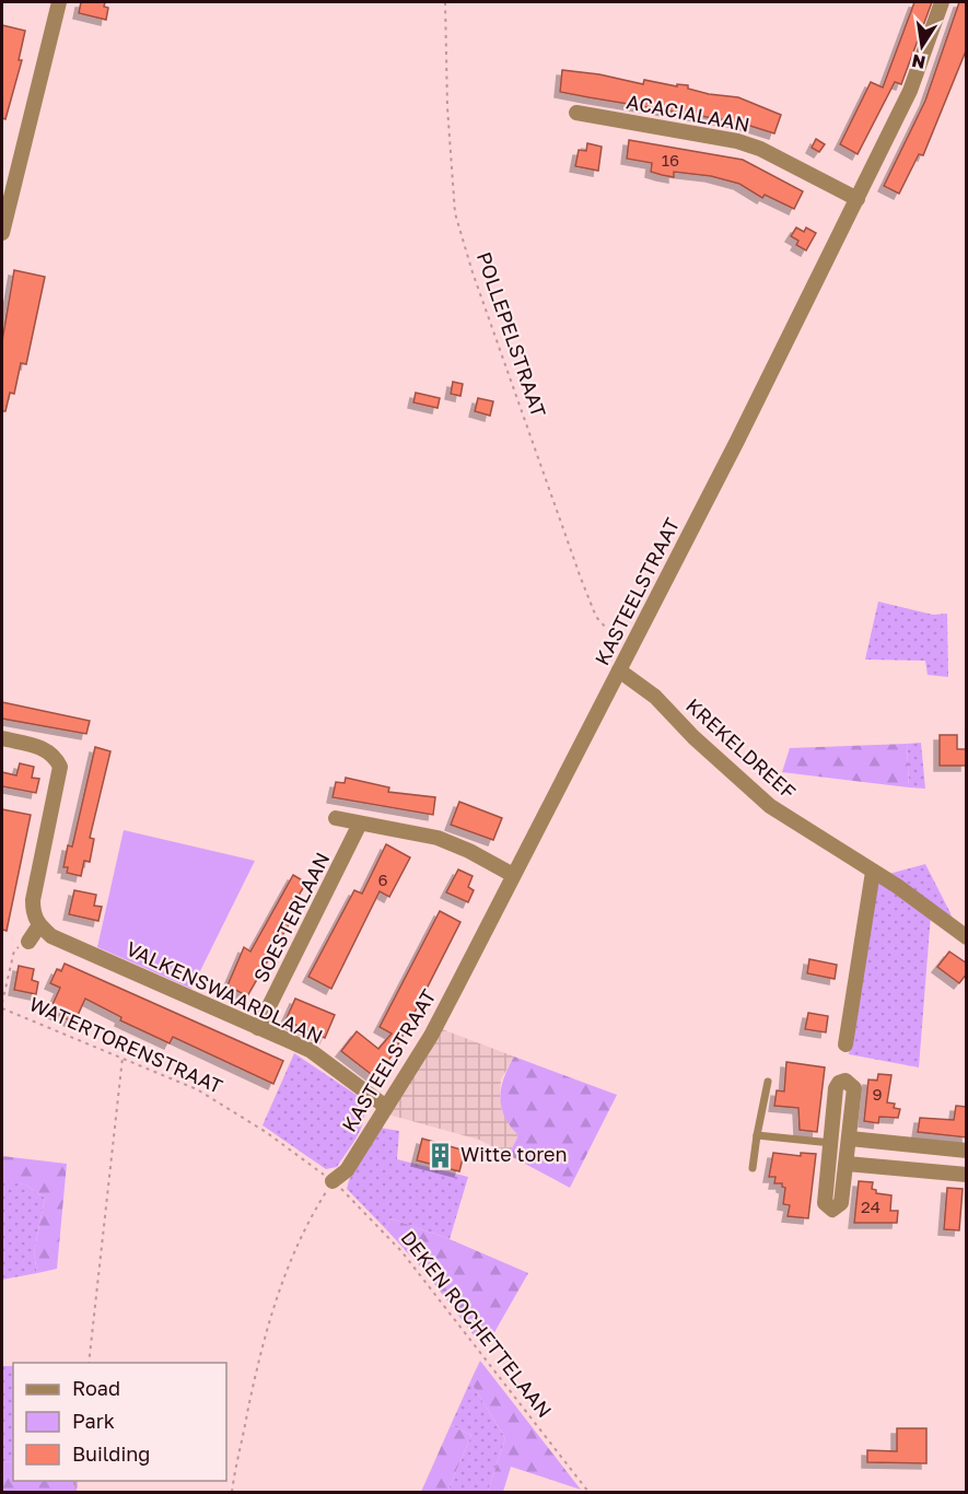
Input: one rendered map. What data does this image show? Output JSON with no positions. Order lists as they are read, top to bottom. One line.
{"streets":{"street":["ACACIALAAN","KASTEELSTRAAT","KREKELDREEF","SOESTERLAAN","VALKENSWAARDLAAN"],"path":["POLLEPELSTRAAT","WATERTORENSTRAAT","DEKEN ROCHETTELAAN"]},"crossings":[["ACACIALAAN","KASTEELSTRAAT"],["POLLEPELSTRAAT","KASTEELSTRAAT"],["KASTEELSTRAAT","KREKELDREEF"],["KASTEELSTRAAT","VALKENSWAARDLAAN"],["KASTEELSTRAAT","WATERTORENSTRAAT"],["KASTEELSTRAAT","DEKEN ROCHETTELAAN"],["SOESTERLAAN","VALKENSWAARDLAAN"],["WATERTORENSTRAAT","DEKEN ROCHETTELAAN"]],"places":{"building":["Witte toren"]},"house_numbers":["16","6","9","24"],"legend":["Road","Park","Building"],"north":"bottom"}
